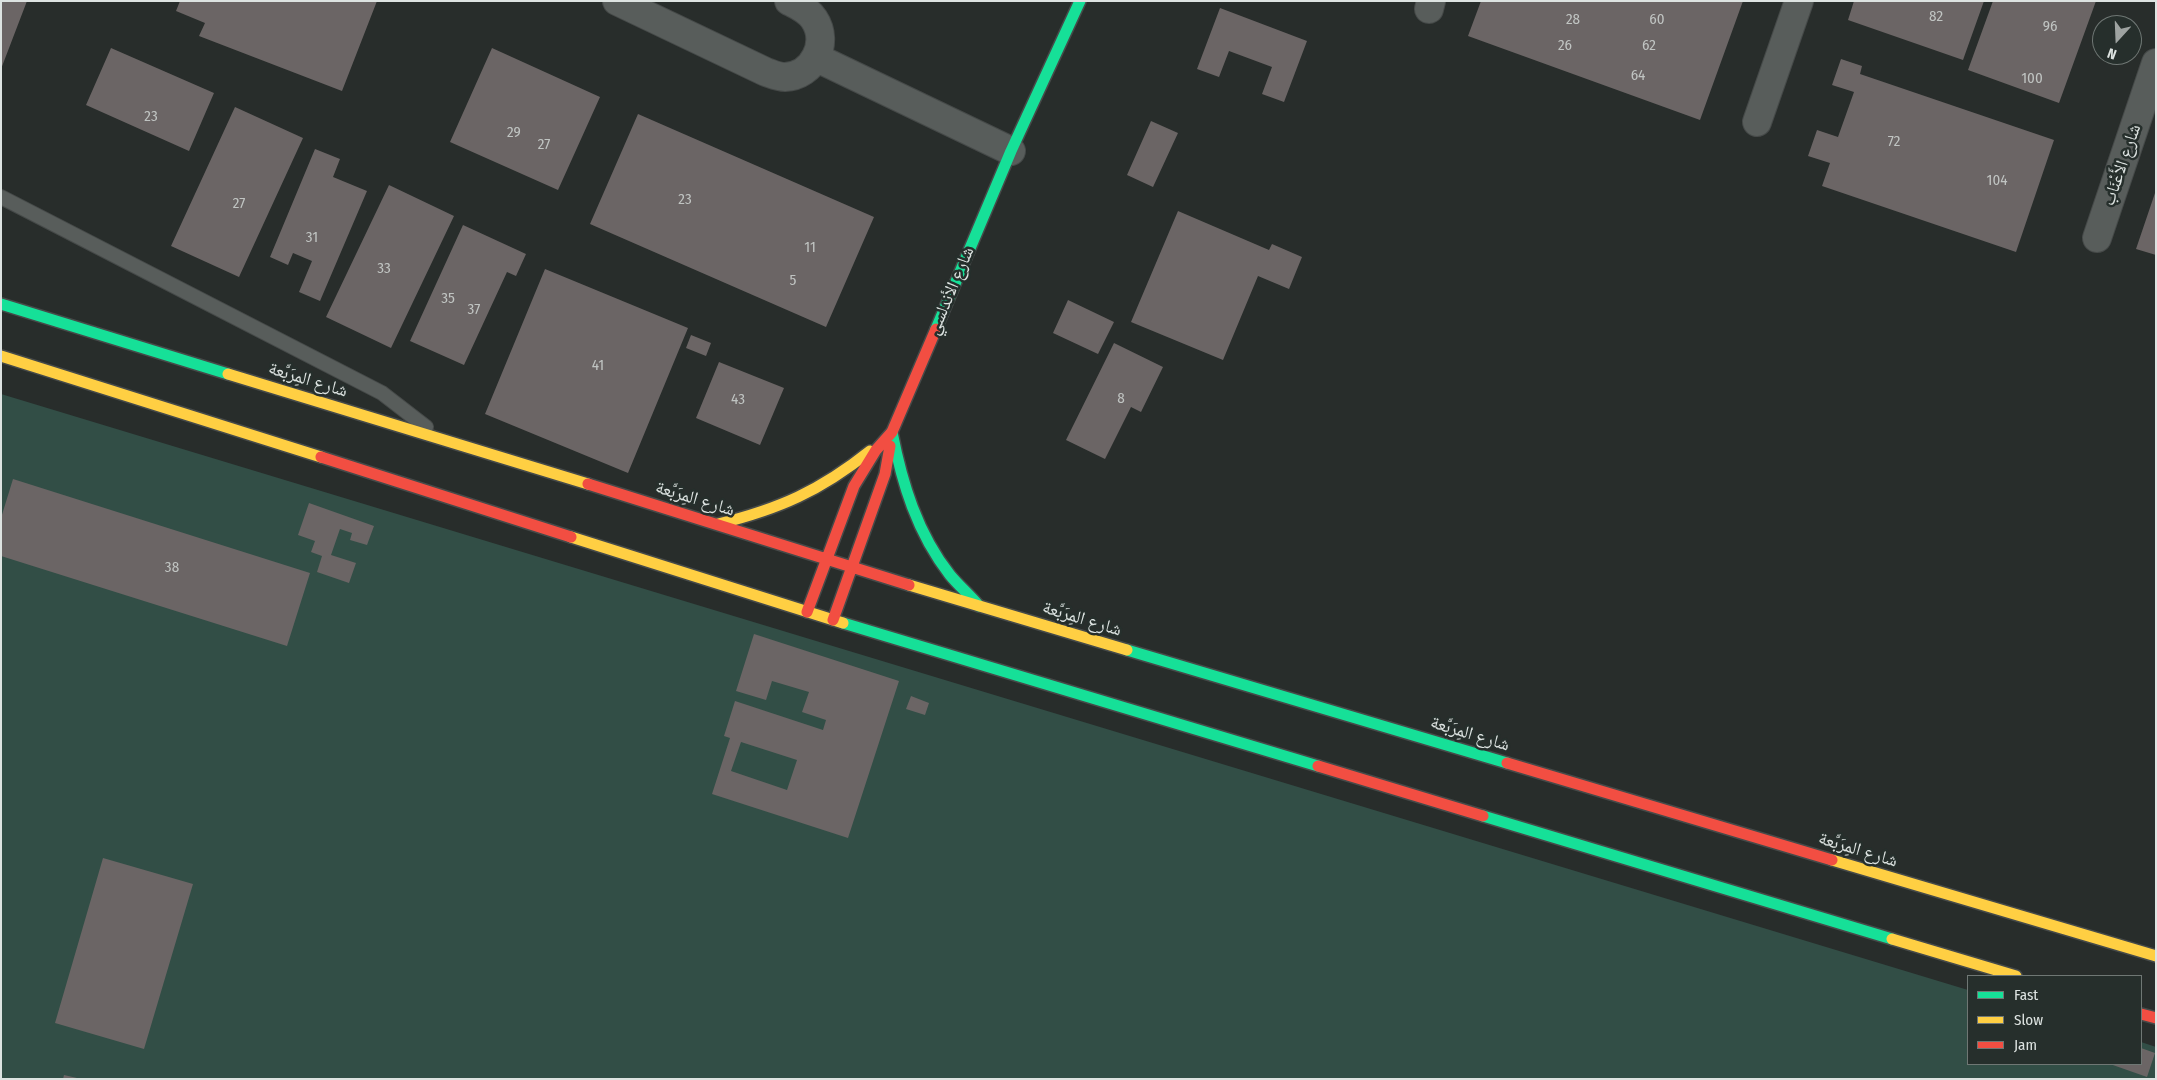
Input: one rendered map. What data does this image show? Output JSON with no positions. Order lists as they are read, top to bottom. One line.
{"streets":{"street":["شارع الأَعْنَاب","شارع الأندلسي","شارع المِرَبَّعة"]},"crossings":[["شارع الأندلسي","شارع المِرَبَّعة"]],"house_numbers":["82","28","60","96","26","62","64","100","23","29","72","27","104","23","27","31","11","33","5","35","37","41","8","43","38"],"legend":["Fast","Slow","Jam"],"north":"bottom"}
